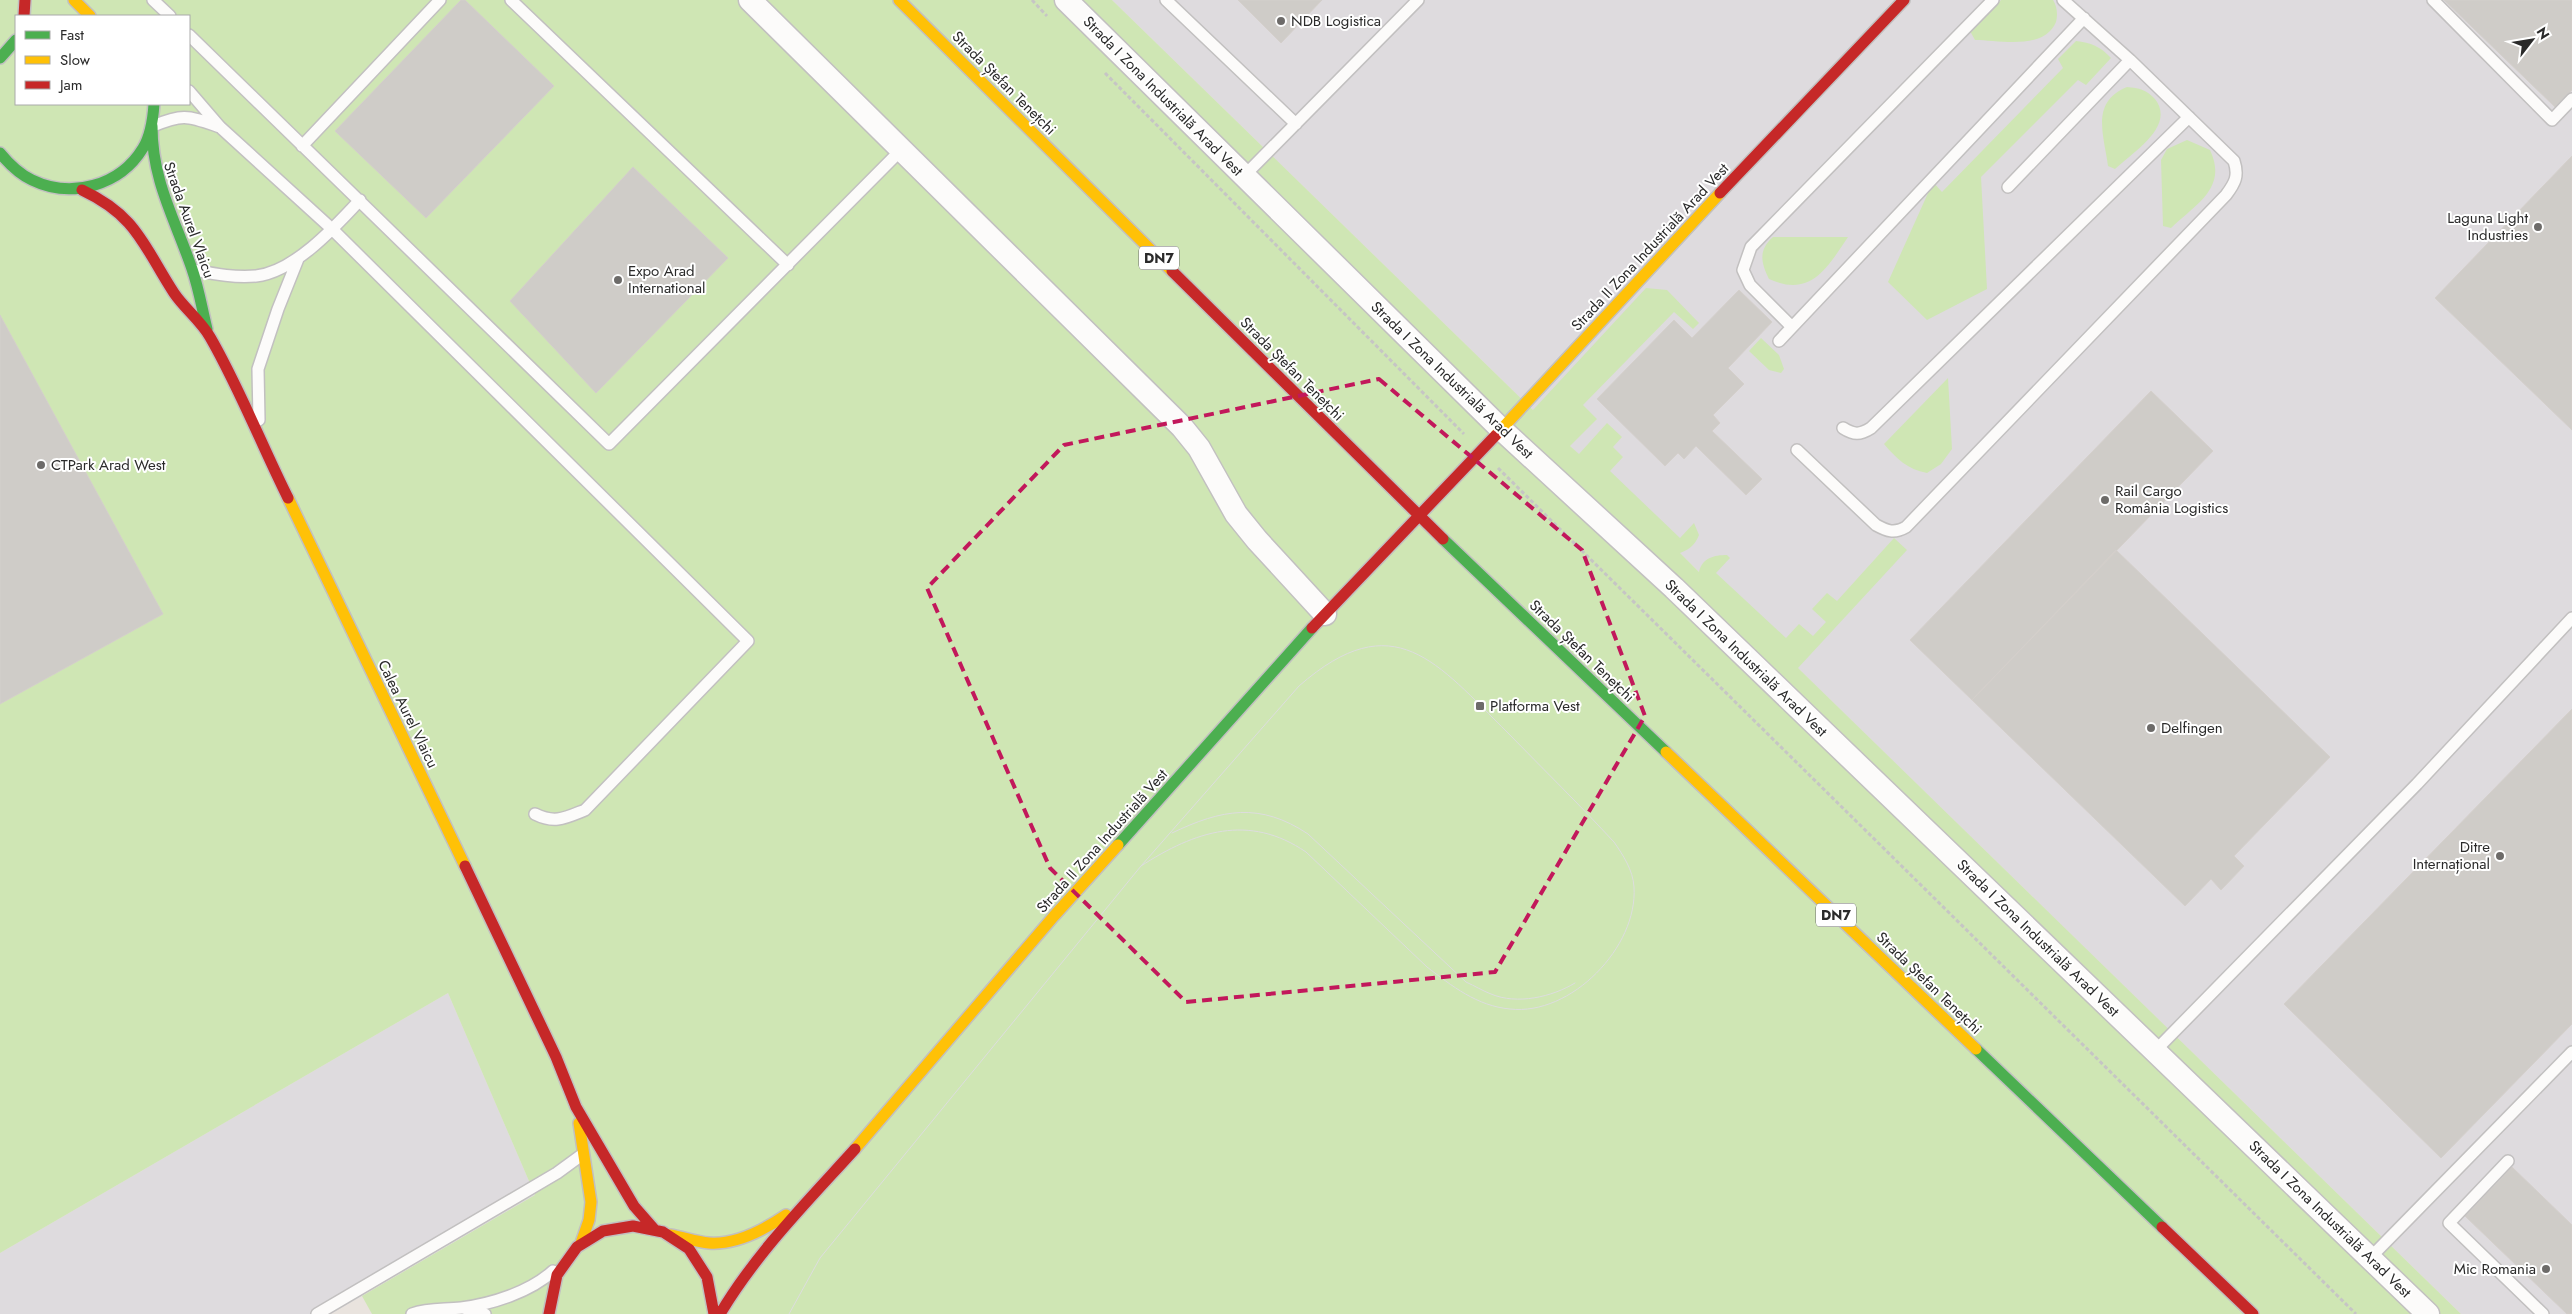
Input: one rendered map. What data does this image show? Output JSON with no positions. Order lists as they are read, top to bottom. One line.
{"streets":{"main road":["Strada Ștefan Tenețchi","Strada Aurel Vlaicu","Strada II Zona Industrială Arad Vest","DN7","Calea Aurel Vlaicu","Strada II Zona Industrială Vest"],"street":["Strada I Zona Industrială Arad Vest"]},"crossings":[["Strada Ștefan Tenețchi","Strada II Zona Industrială Arad Vest"],["Strada Ștefan Tenețchi","Strada II Zona Industrială Vest"],["Strada I Zona Industrială Arad Vest","Strada II Zona Industrială Arad Vest"],["Strada Aurel Vlaicu","Calea Aurel Vlaicu"],["Strada II Zona Industrială Arad Vest","Strada II Zona Industrială Vest"],["Calea Aurel Vlaicu","Strada II Zona Industrială Vest"]],"places":{"other":["NDB Logistica","Laguna Light Industries","Expo Arad International","CTPark Arad West","Rail Cargo România Logistics","Delfingen","Ditre Internațional","Mic Romania"],"transit":["Platforma Vest"]},"legend":["Fast","Slow","Jam"],"north":"top right"}
